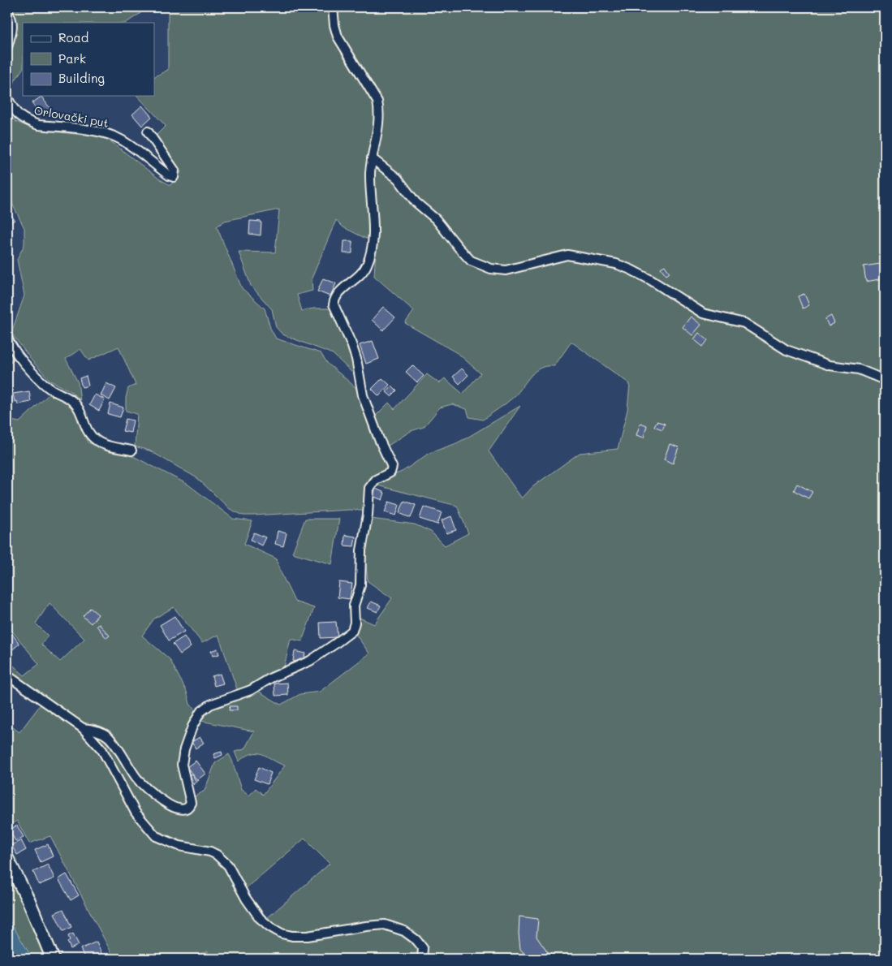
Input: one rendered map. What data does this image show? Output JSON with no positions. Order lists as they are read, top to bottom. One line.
{"streets":{"street":["Orlovački put"]},"legend":["Road","Park","Building"]}
